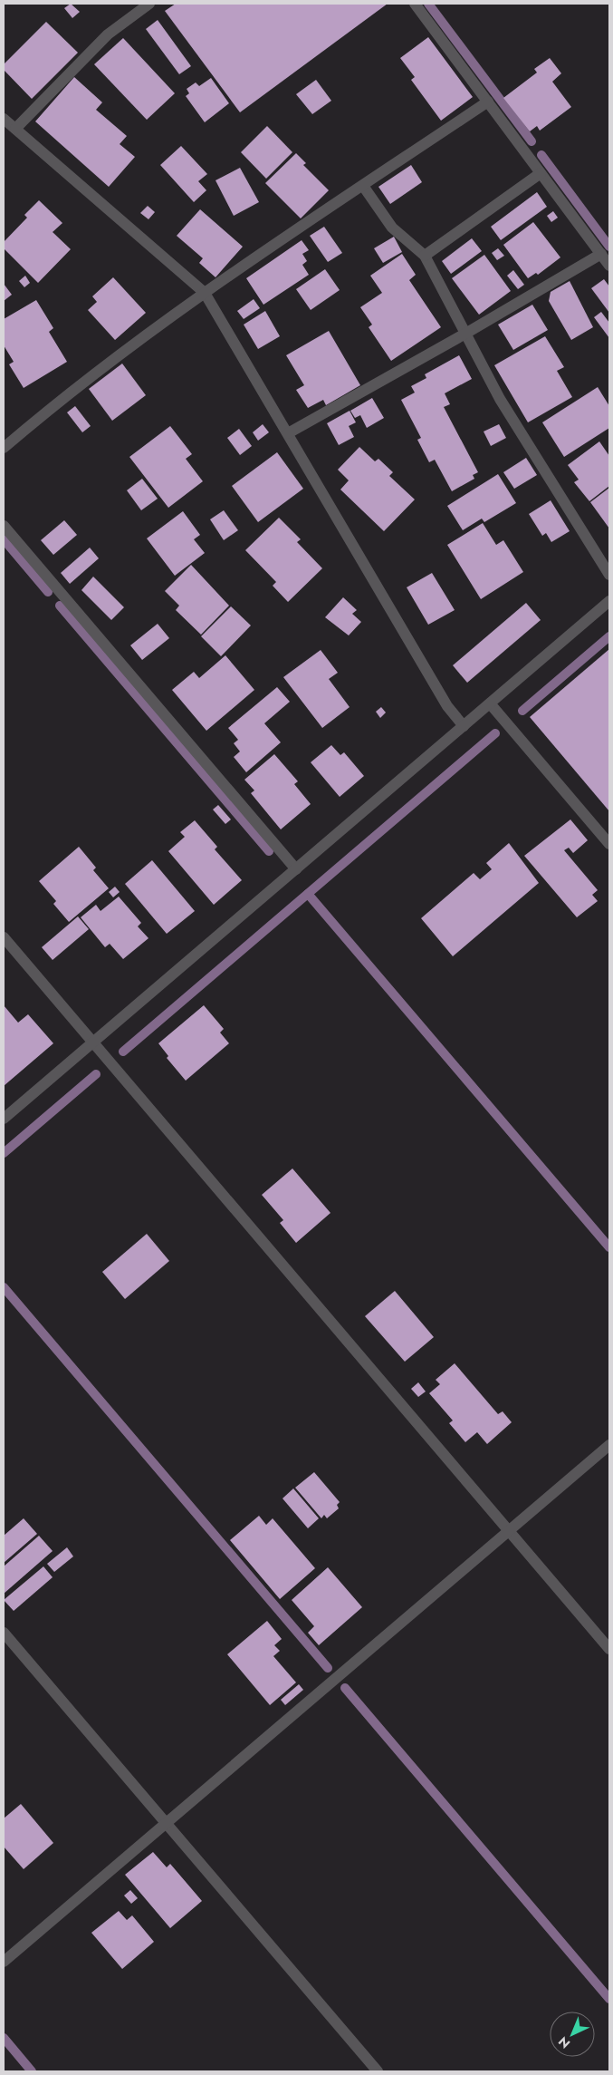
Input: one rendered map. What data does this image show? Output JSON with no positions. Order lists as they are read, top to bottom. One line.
{"north":"bottom left"}
